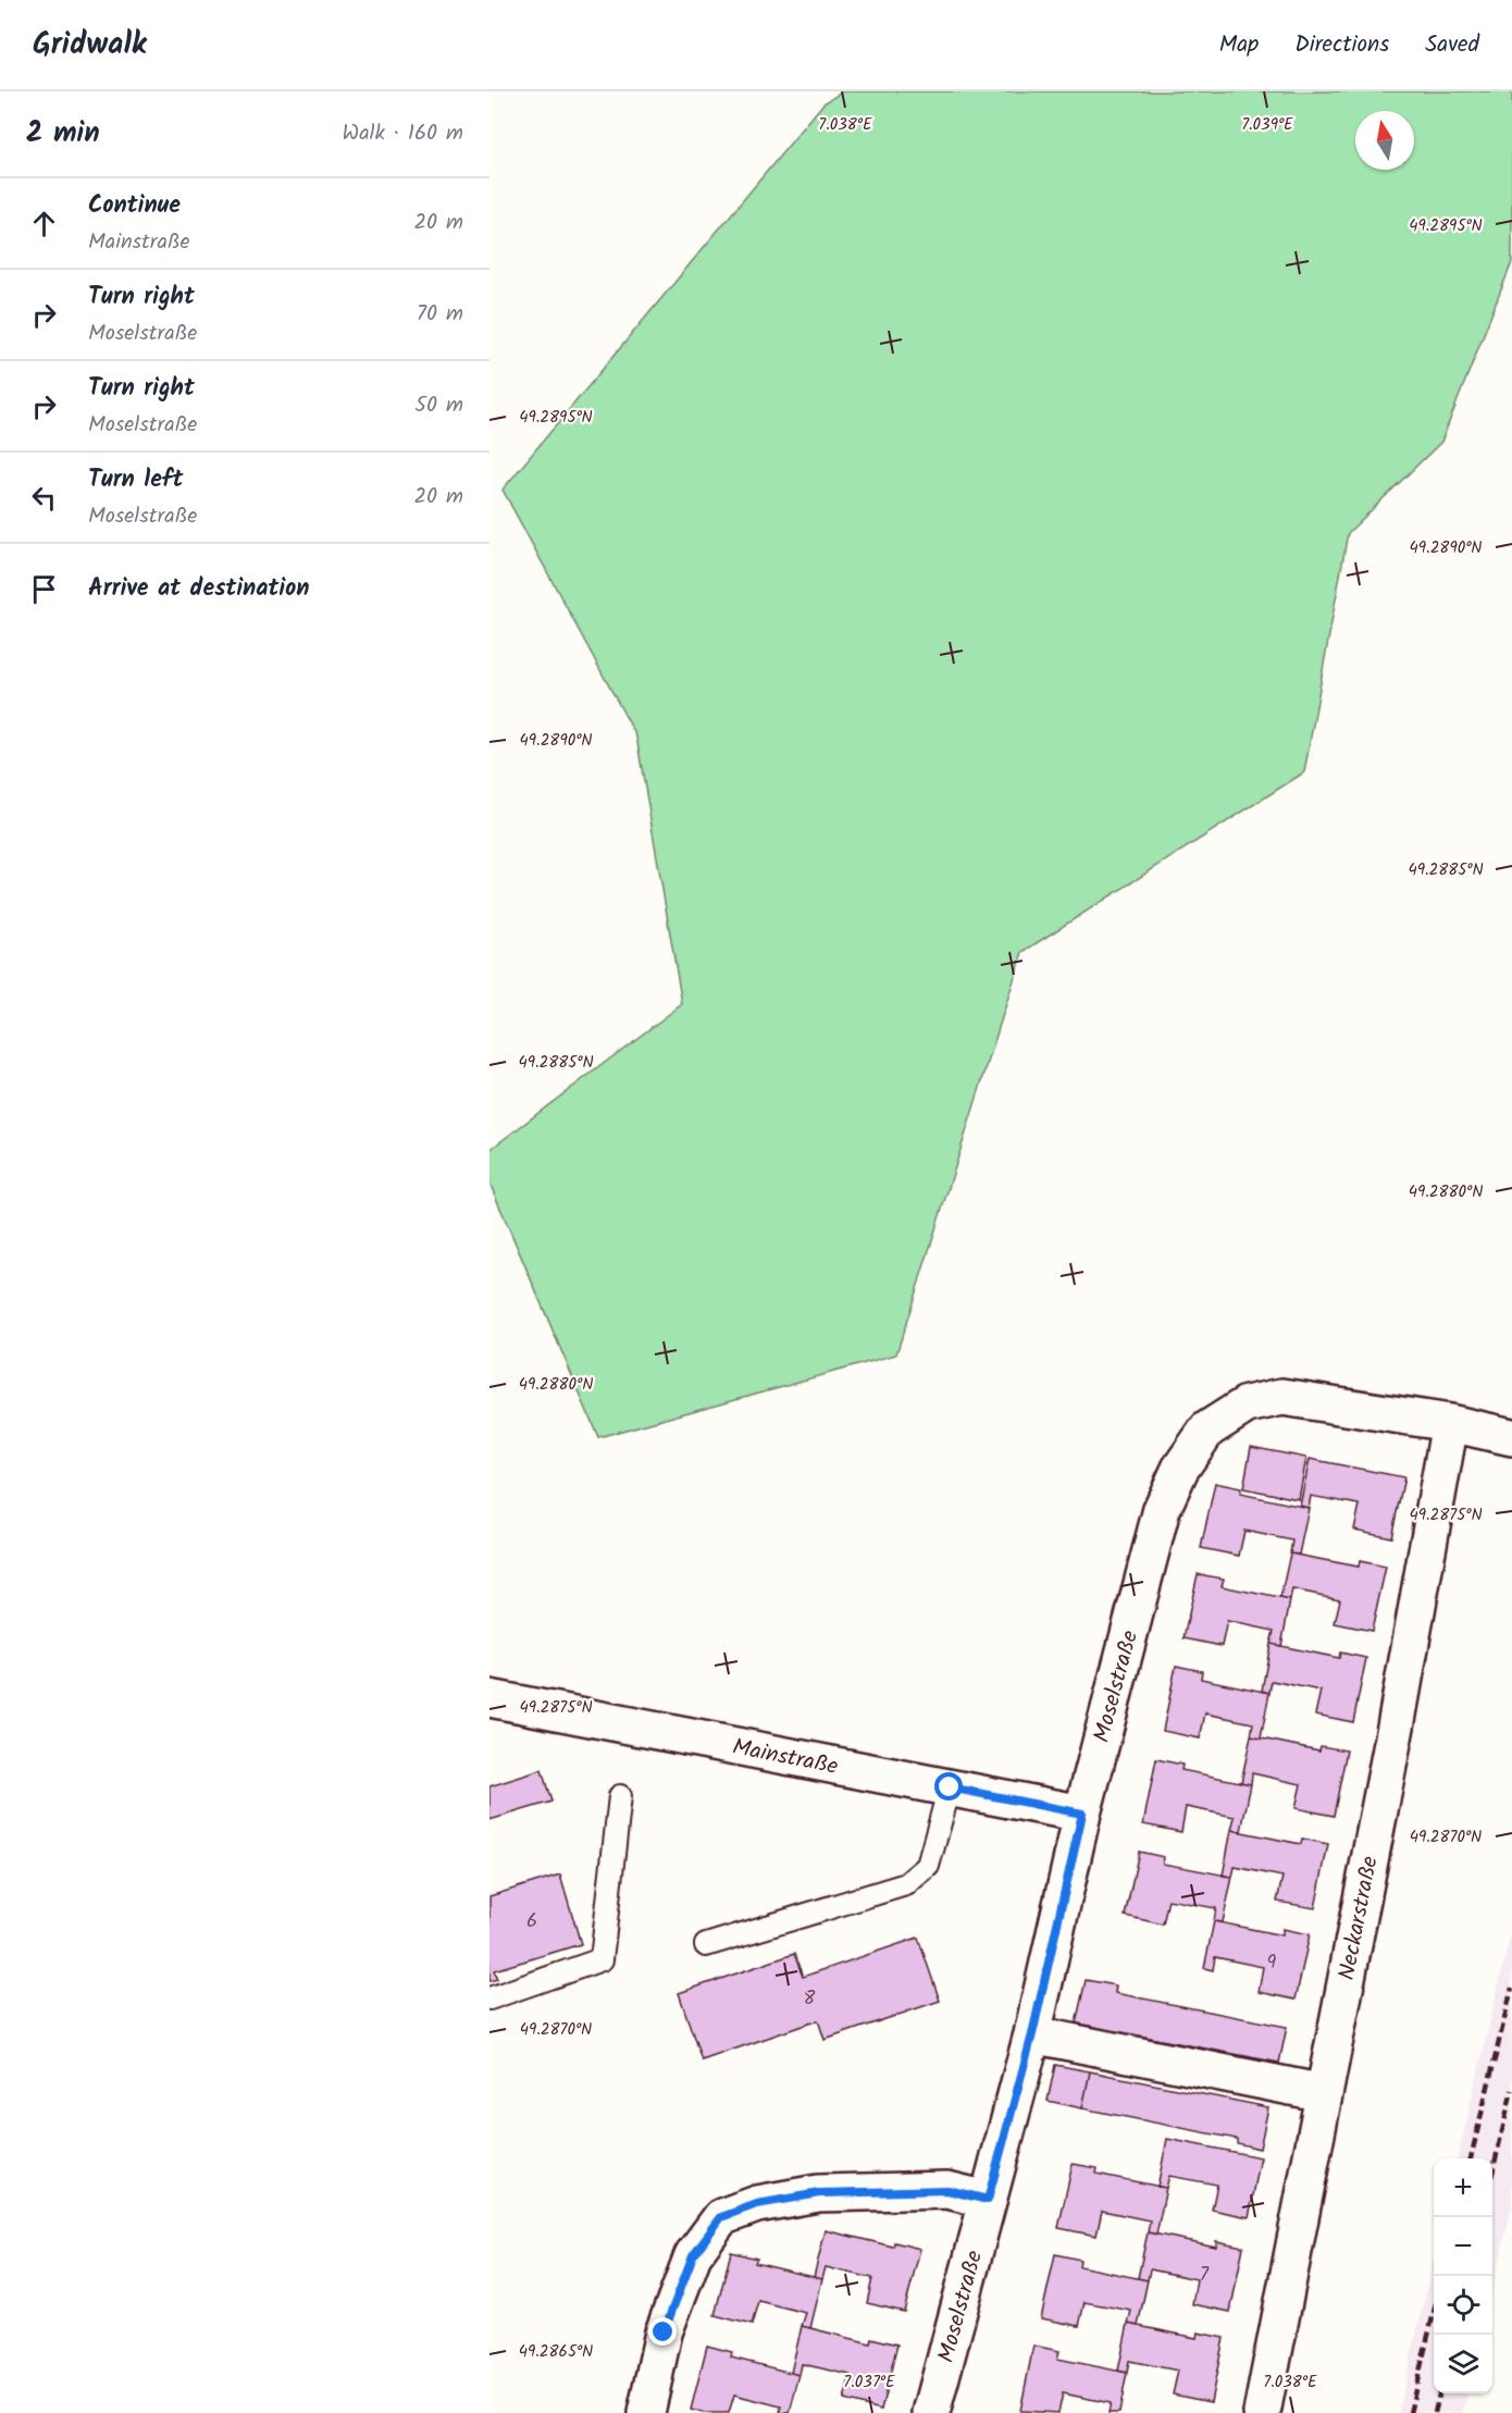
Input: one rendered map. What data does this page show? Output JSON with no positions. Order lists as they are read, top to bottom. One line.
{"streets":{"street":["Moselstraße","Mainstraße","Neckarstraße"]},"crossings":[["Moselstraße","Mainstraße"],["Moselstraße","Neckarstraße"]],"house_numbers":["6","9","8","7"],"north":"top","page":{"header":"Gridwalk","nav":["Map","Directions","Saved"],"heading":["2 min","Walk · 160 m"],"list":[["Continue","Mainstraße","20 m"],["Turn right","Moselstraße","70 m"],["Turn right","Moselstraße","50 m"],["Turn left","Moselstraße","20 m"],"Arrive at destination"],"map_buttons":["+","−"]},"coordinates":["7.038°E","7.039°E","49.2895°N","49.2890°N","49.2885°N","49.2880°N","49.2875°N","49.2870°N","49.2865°N","7.037°E"]}
